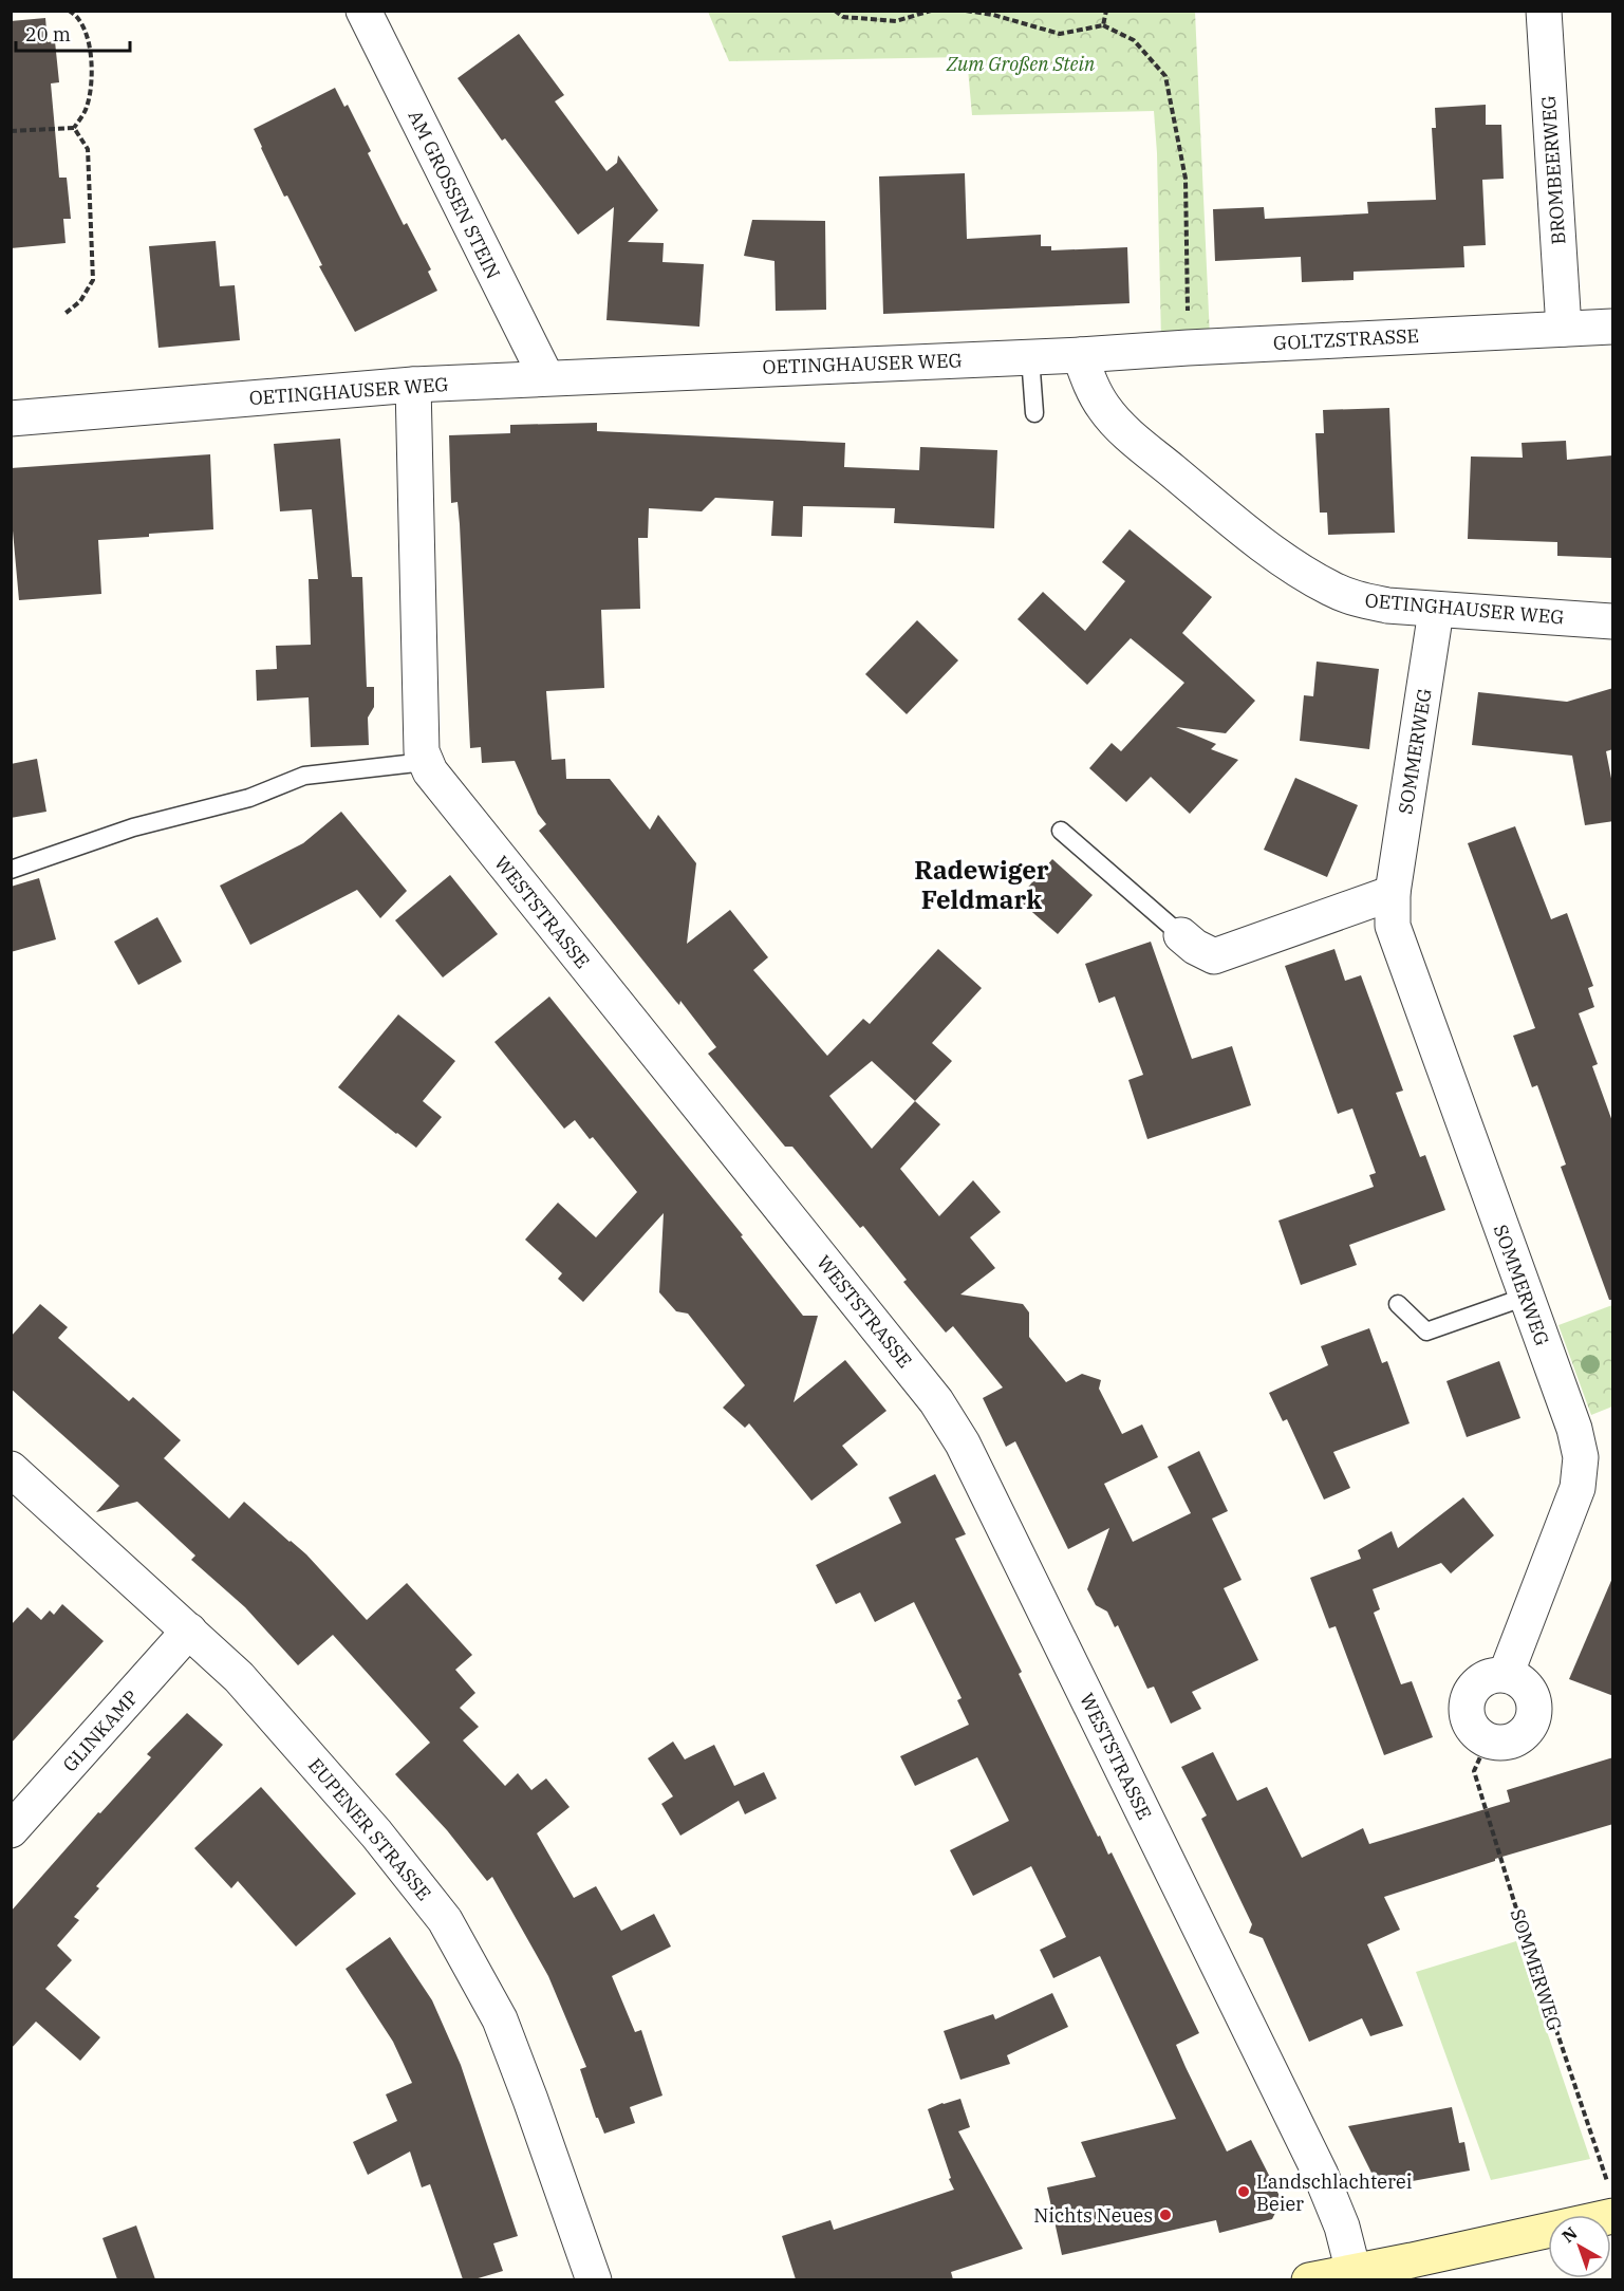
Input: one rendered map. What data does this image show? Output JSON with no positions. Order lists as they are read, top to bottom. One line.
{"streets":{"street":["BROMBEERWEG","AM GROSSEN STEIN","GOLTZSTRASSE","OETINGHAUSER WEG","SOMMERWEG","WESTSTRASSE","GLINKAMP","EUPENER STRASSE"]},"crossings":[["BROMBEERWEG","GOLTZSTRASSE"],["AM GROSSEN STEIN","OETINGHAUSER WEG"],["GOLTZSTRASSE","OETINGHAUSER WEG"],["OETINGHAUSER WEG","SOMMERWEG"],["OETINGHAUSER WEG","WESTSTRASSE"],["GLINKAMP","EUPENER STRASSE"]],"districts":["Radewiger Feldmark"],"parks":["Zum Großen Stein"],"places":["Landschlachterei Beier","Nichts Neues"],"scale_bar":"20 m","north":"top left"}
